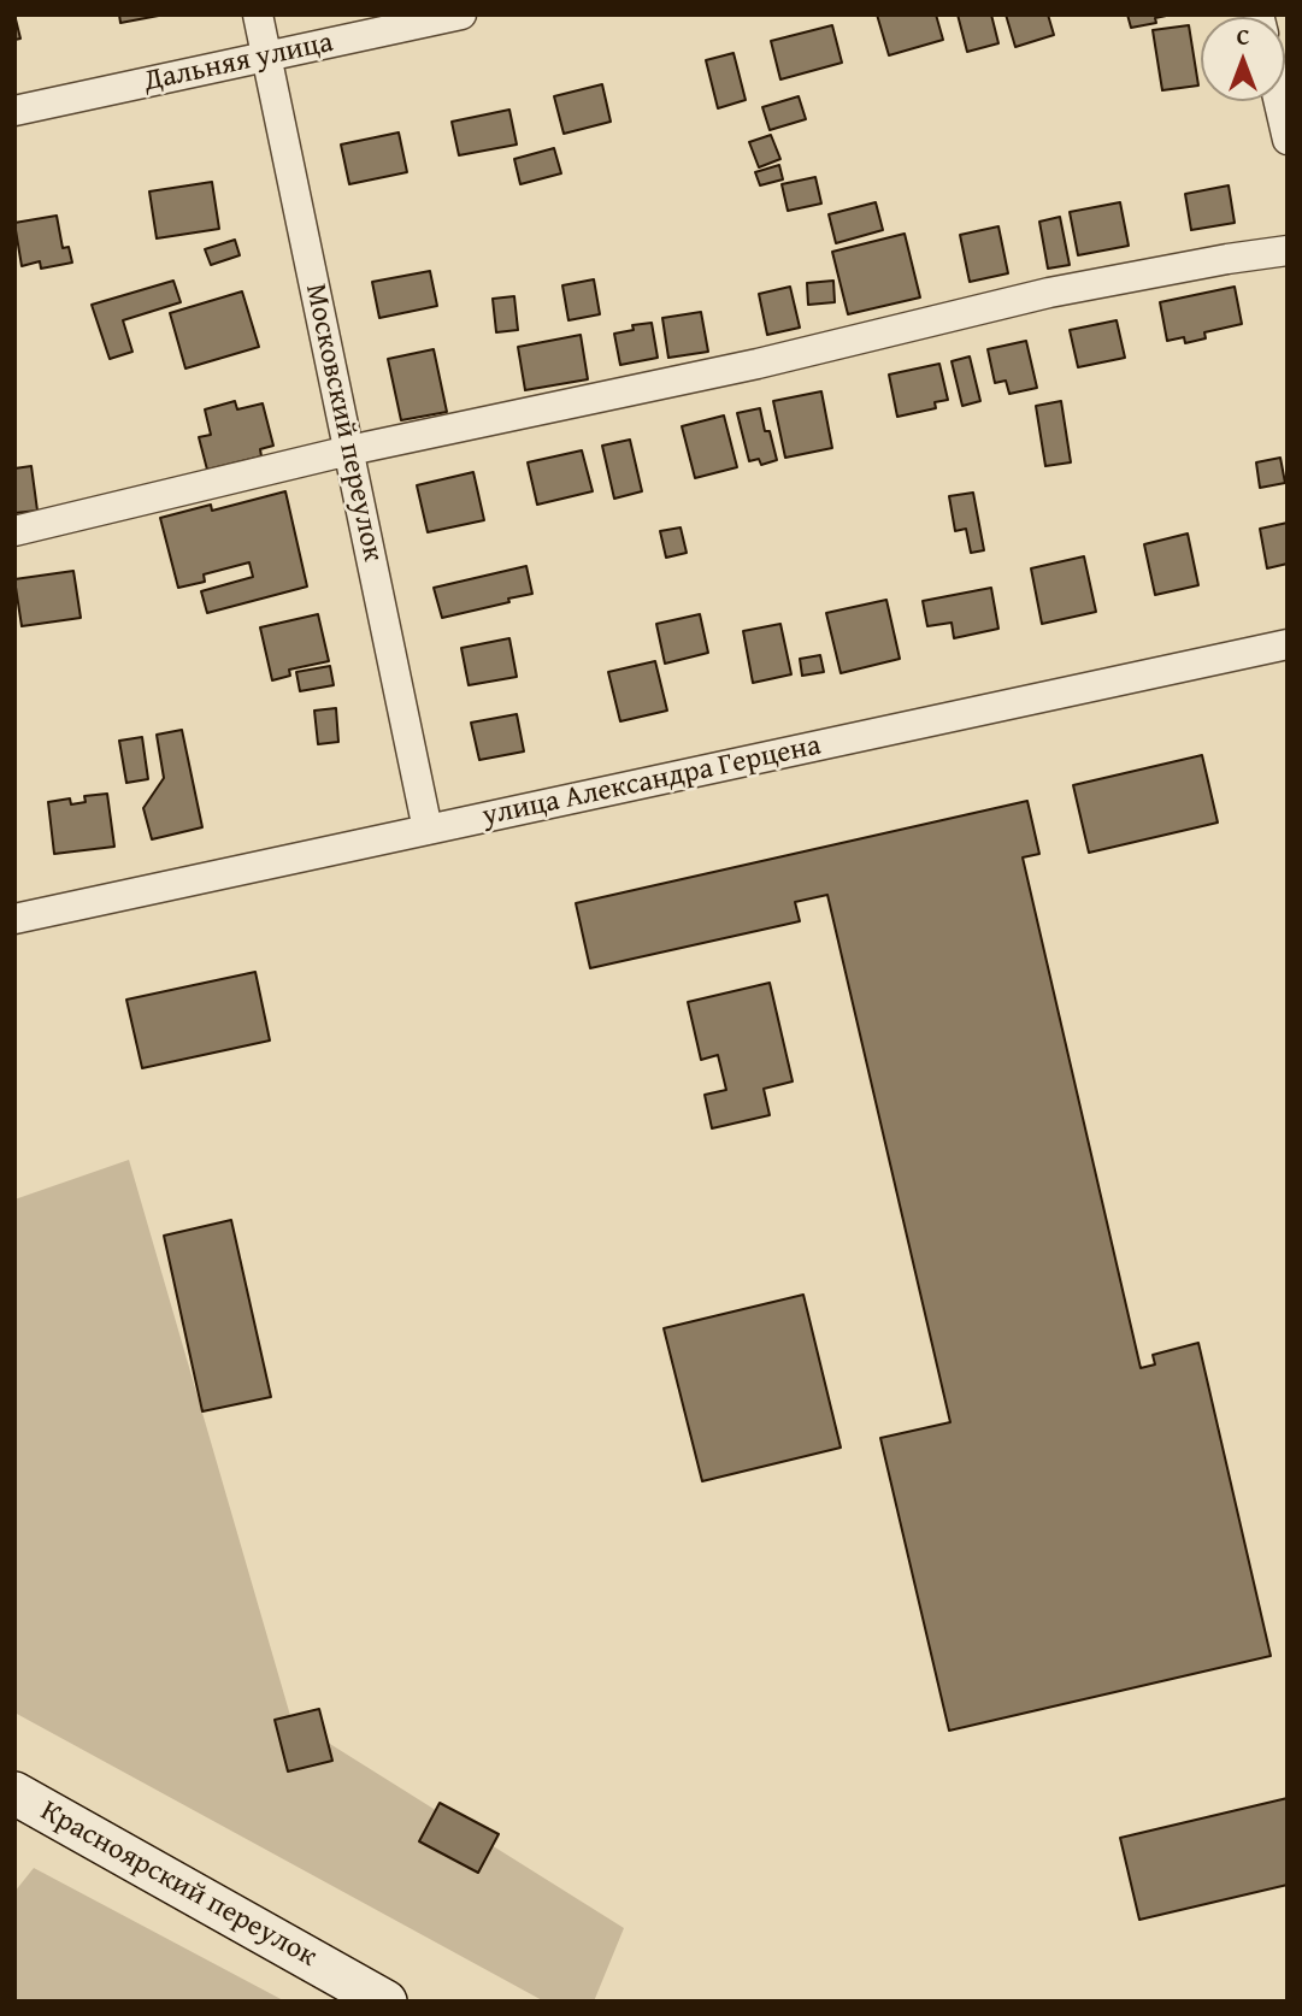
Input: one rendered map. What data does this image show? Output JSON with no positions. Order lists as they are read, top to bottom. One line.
{"streets":{"main road":["Красноярский переулок"],"street":["Дальняя улица","Московский переулок","улица Александра Герцена"]},"crossings":[["Дальняя улица","Московский переулок"],["Московский переулок","улица Александра Герцена"]],"north":"top"}
